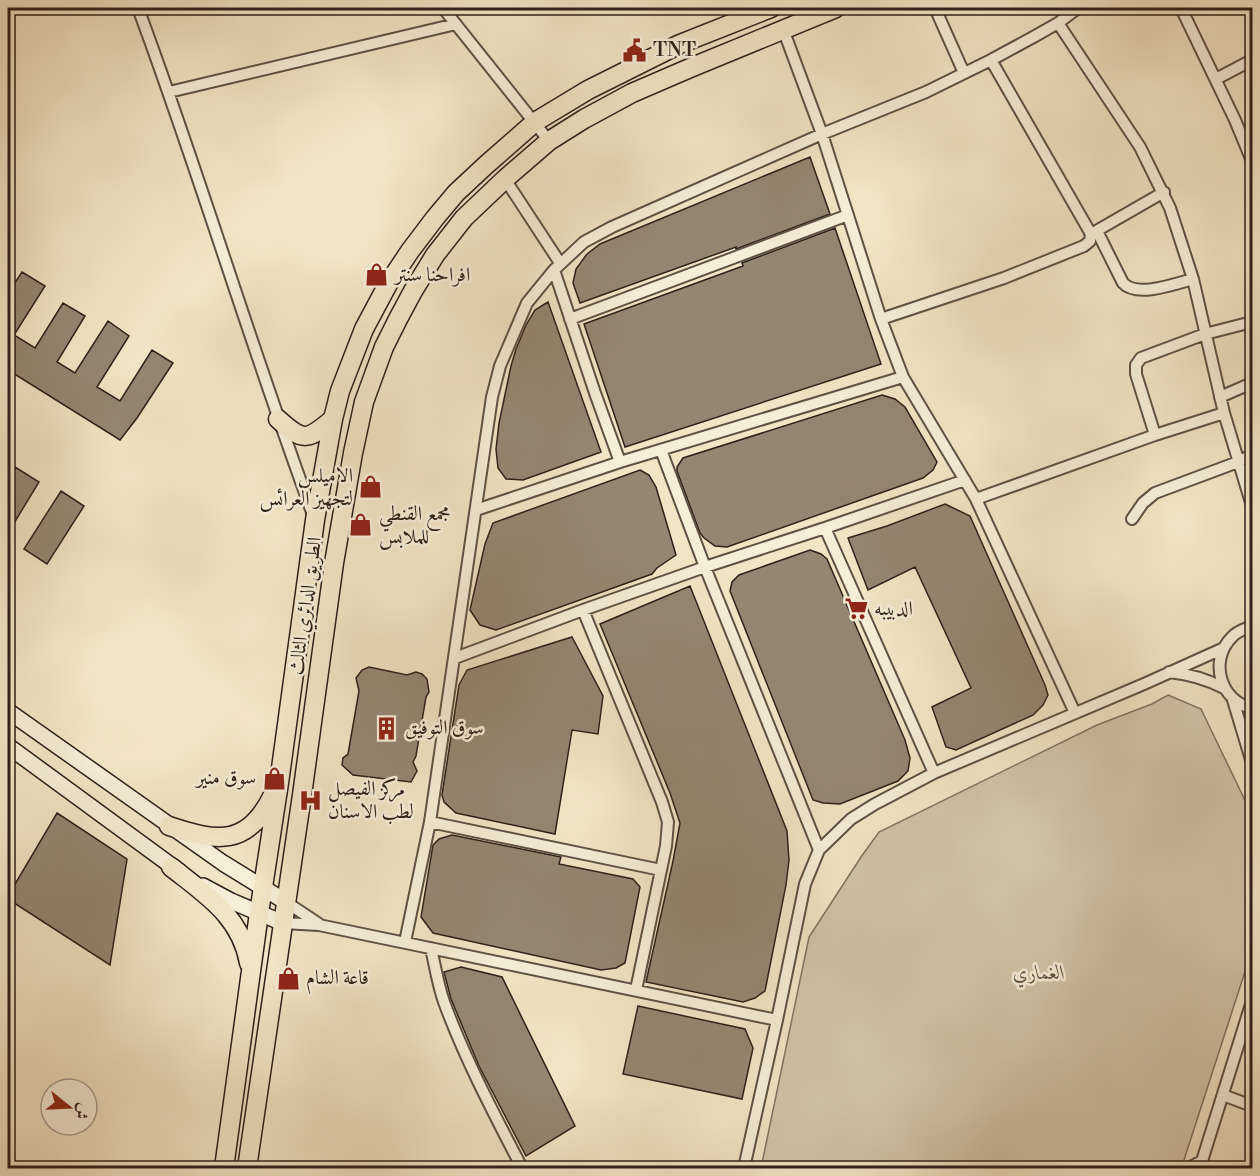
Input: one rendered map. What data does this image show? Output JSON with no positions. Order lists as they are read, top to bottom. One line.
{"streets":{"main road":["الطريق الدائري الثالث"]},"parks":["الغماري"],"places":{"public building":["TNT"],"shop":["افراحنا سنتر","الاميلس لتجهيز العرائس","مجمع القنطي للملابس","سوق منير","قاعة الشام"],"supermarket":["الدبيبه"],"building":["سوق التوفيق"],"hospital":["مركز الفيصل لطب الاسنان"]},"north":"right"}
